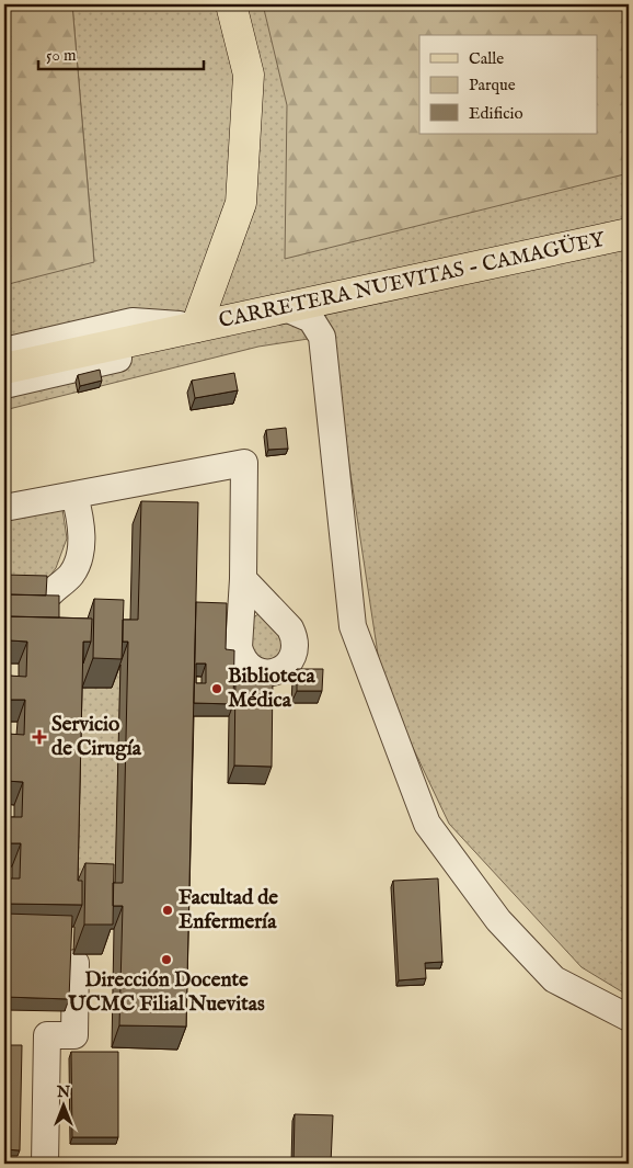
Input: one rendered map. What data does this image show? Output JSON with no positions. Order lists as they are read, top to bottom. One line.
{"streets":{"main road":["CARRETERA NUEVITAS - CAMAGÜEY"]},"places":{"other":["Biblioteca Médica","Facultad de Enfermería","Dirección Docente UCMC Filial Nuevitas"],"health":["Servicio de Cirugía"]},"legend":["Calle","Parque","Edificio"],"scale_bar":"50 m","north":"top"}
